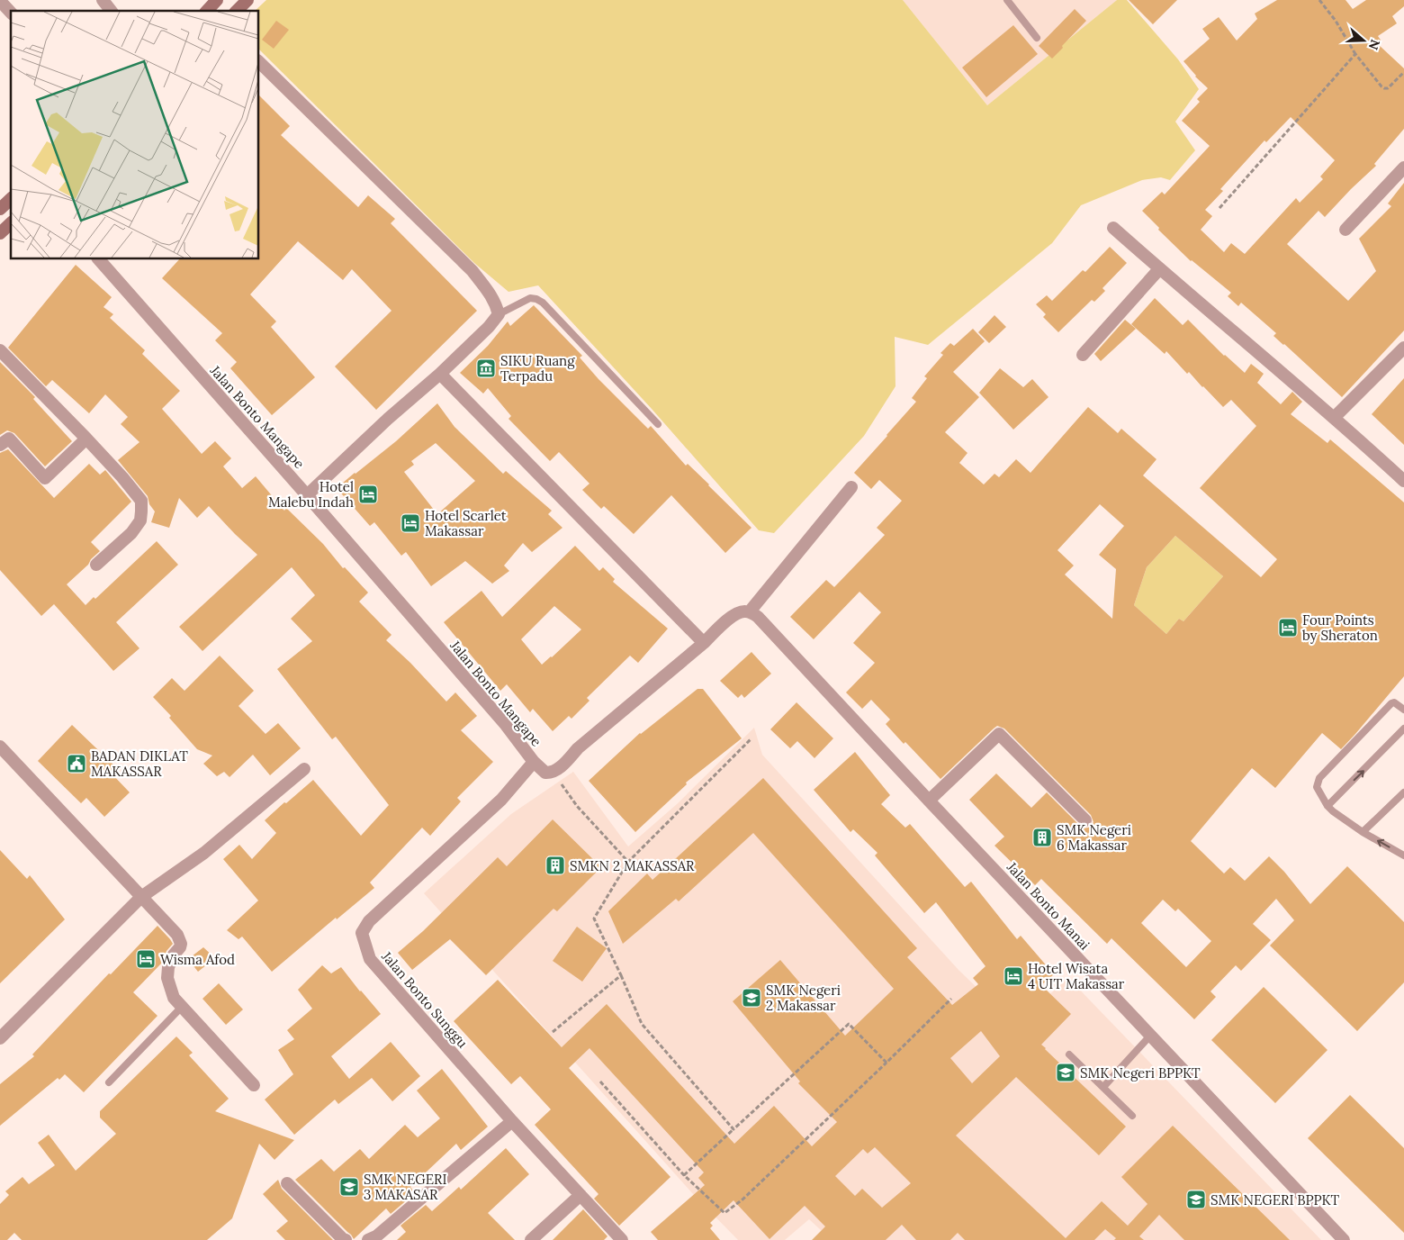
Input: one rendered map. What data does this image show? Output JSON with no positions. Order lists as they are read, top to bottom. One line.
{"streets":{"street":["Jalan Bonto Mangape","Jalan Bonto Manai","Jalan Bonto Sunggu"]},"crossings":[["Jalan Bonto Mangape","Jalan Bonto Sunggu"]],"places":{"museum":["SIKU Ruang Terpadu"],"hotel":["Hotel Malebu Indah","Hotel Scarlet Makassar","Four Points by Sheraton","Wisma Afod","Hotel Wisata 4 UIT Makassar"],"public building":["BADAN DIKLAT MAKASSAR"],"building":["SMK Negeri 6 Makassar","SMKN 2 MAKASSAR"],"school or university":["SMK Negeri 2 Makassar","SMK Negeri BPPKT","SMK NEGERI 3 MAKASAR","SMK NEGERI BPPKT"]},"north":"right"}
